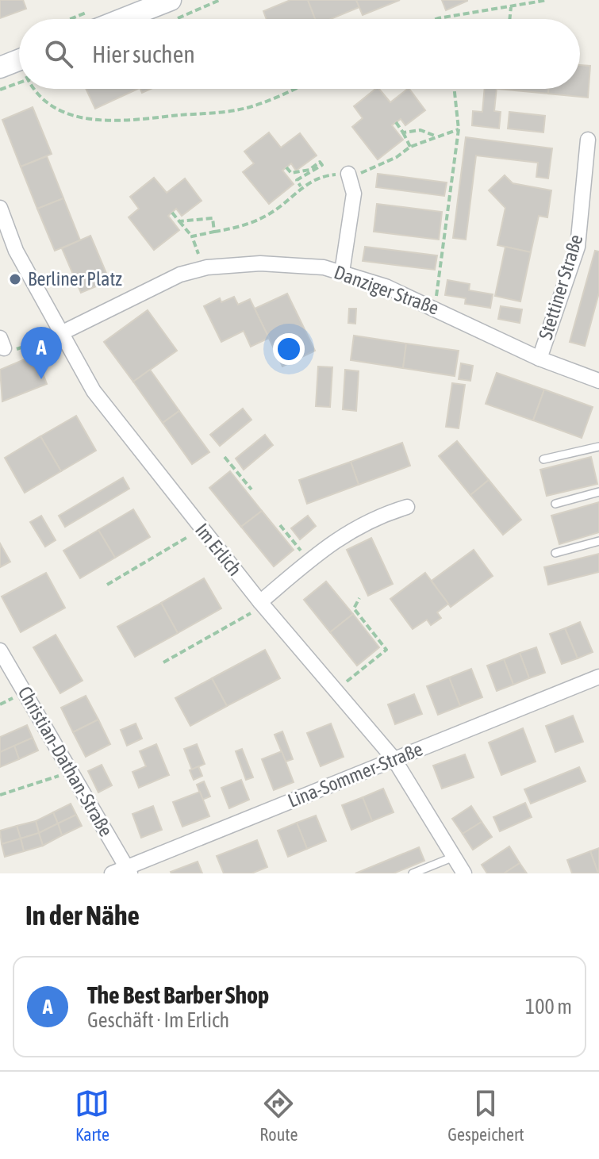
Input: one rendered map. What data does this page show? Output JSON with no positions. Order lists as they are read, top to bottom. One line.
{"streets":{"street":["Stettiner Straße","Danziger Straße","Im Erlich","Christian-Dathan-Straße","Lina-Sommer-Straße"]},"crossings":[["Stettiner Straße","Danziger Straße"],["Danziger Straße","Im Erlich"],["Im Erlich","Lina-Sommer-Straße"],["Christian-Dathan-Straße","Lina-Sommer-Straße"]],"places":["Berliner Platz"],"page":{"search":"Hier suchen","pins":"A","heading":"In der Nähe","list":[{"mark":"A","name":"The Best Barber Shop","note":"Geschäft · Im Erlich","value":"100 m"}],"nav":["Karte","Route","Gespeichert"]}}
